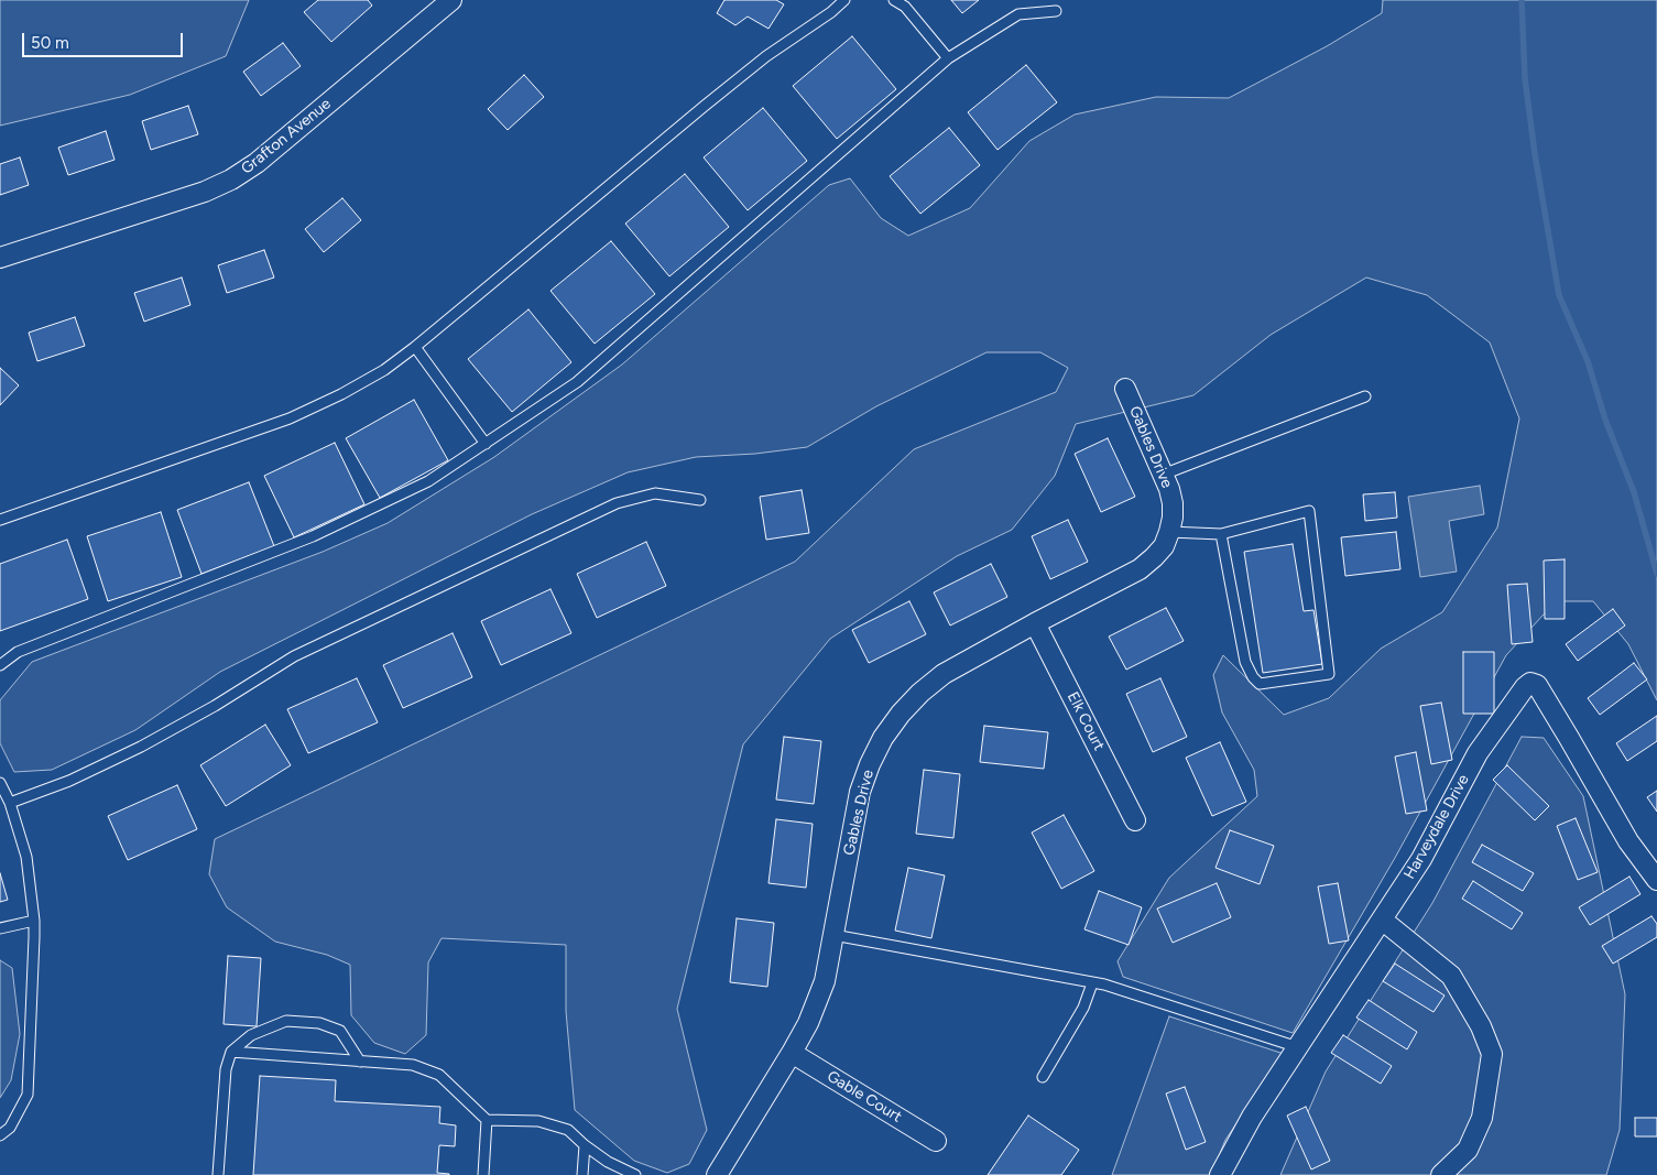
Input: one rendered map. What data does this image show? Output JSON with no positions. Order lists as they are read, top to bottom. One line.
{"streets":{"street":["Grafton Avenue","Gables Drive","Elk Court","Harveydale Drive","Gable Court"]},"crossings":[["Gables Drive","Elk Court"],["Gables Drive","Gable Court"]],"scale_bar":"50 m"}
